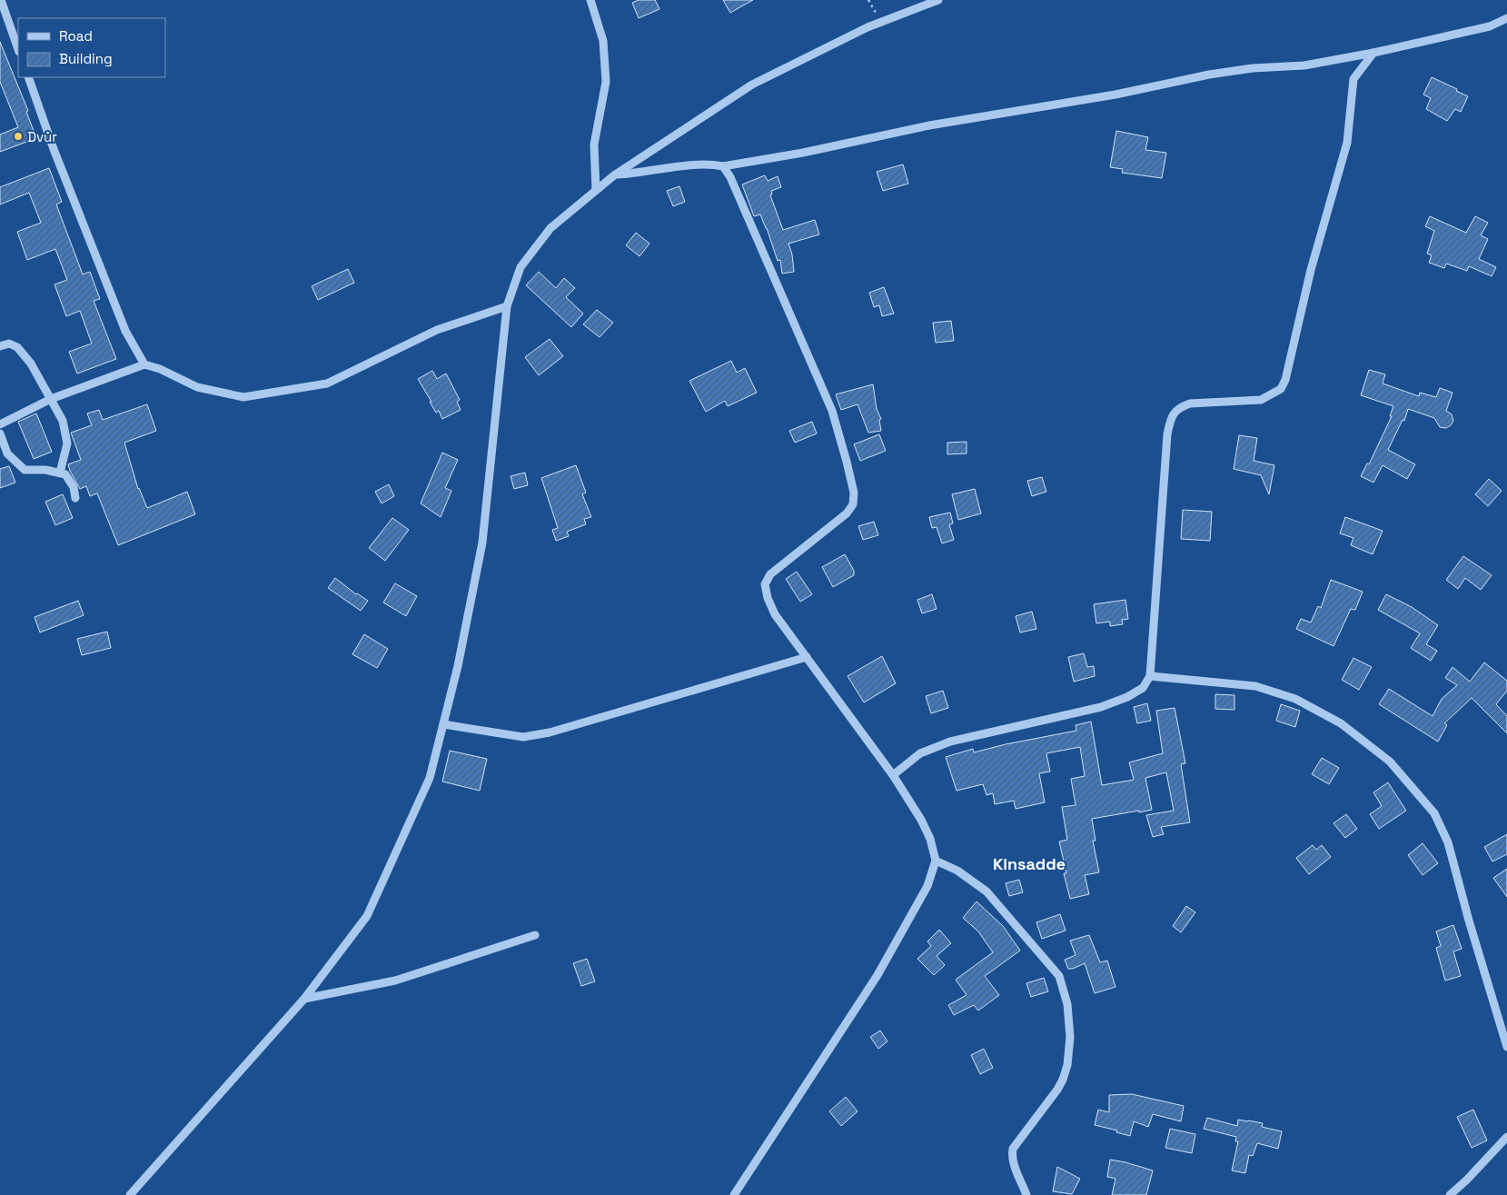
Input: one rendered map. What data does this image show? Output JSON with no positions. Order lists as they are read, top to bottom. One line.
{"districts":["Kinsadde"],"places":["Dvůr"],"legend":["Road","Building"]}
